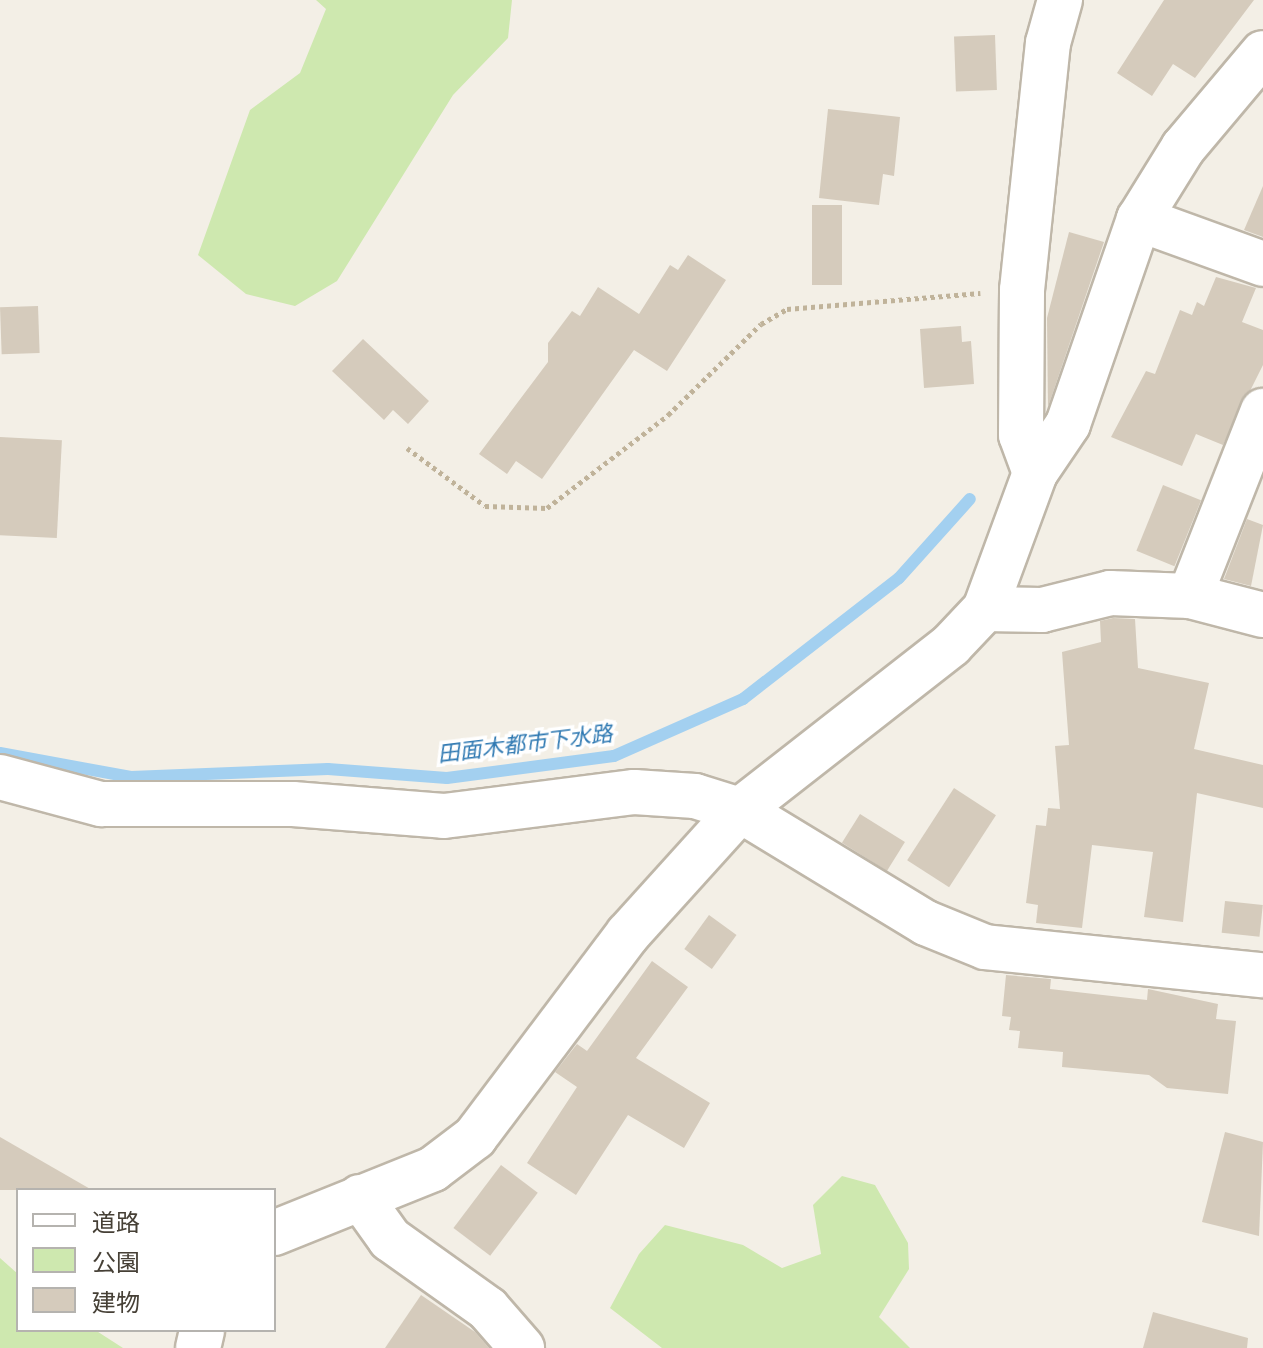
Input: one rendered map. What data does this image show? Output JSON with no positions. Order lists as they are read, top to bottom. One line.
{"water":["田面木都市下水路"],"legend":["道路","公園","建物"]}
